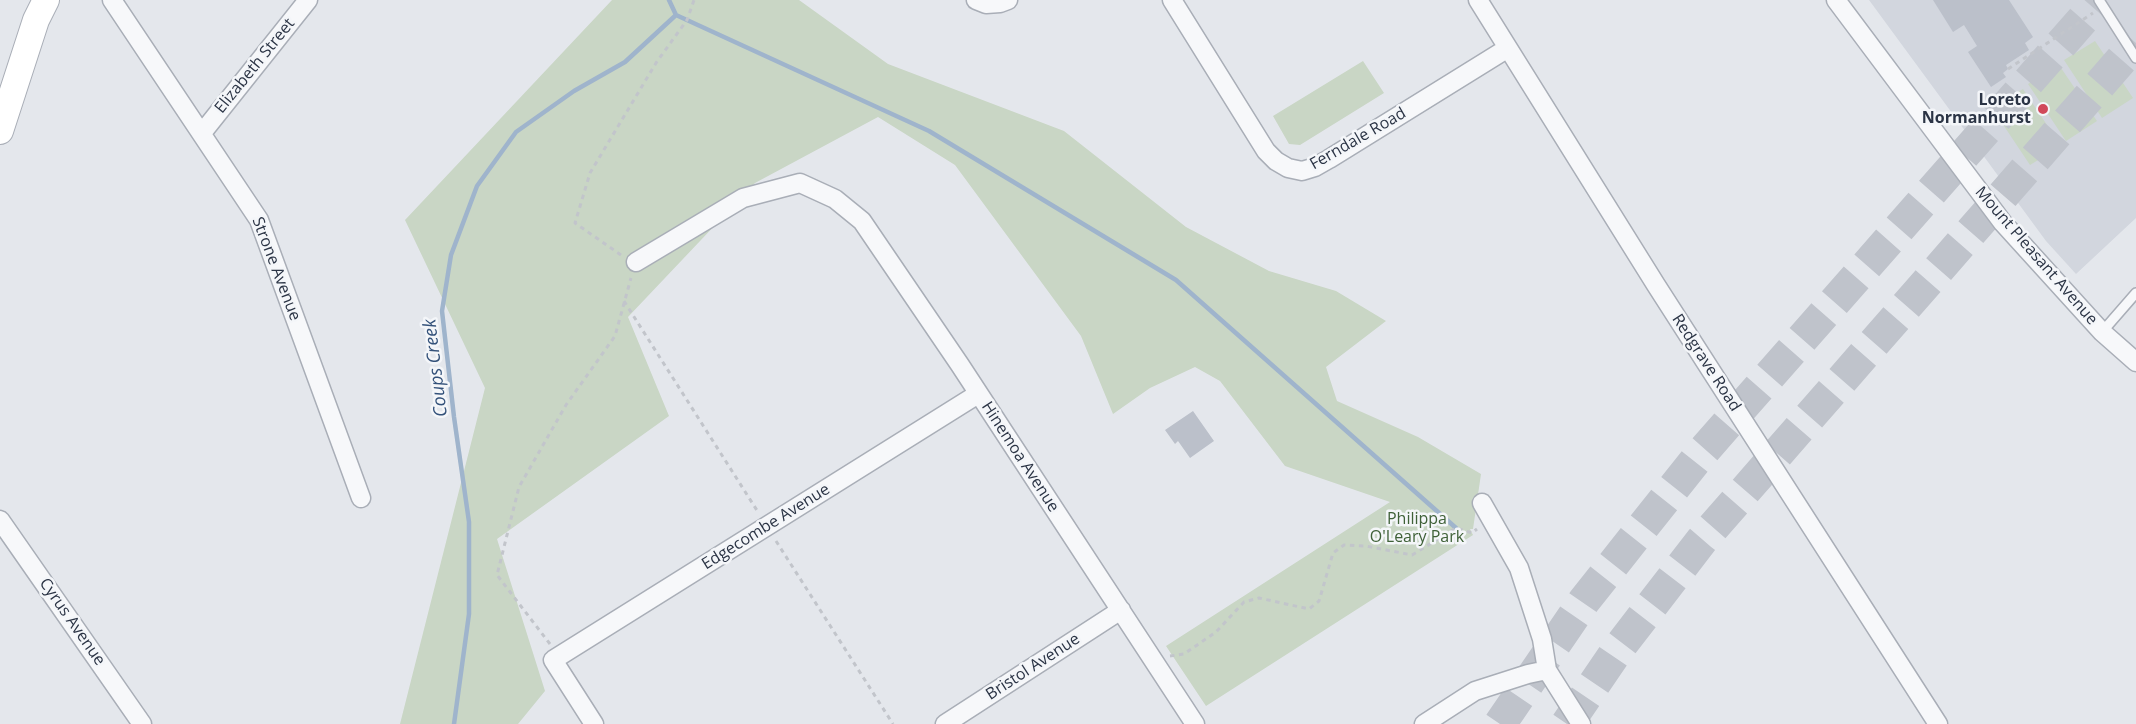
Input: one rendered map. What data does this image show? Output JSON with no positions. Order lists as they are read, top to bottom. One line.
{"streets":{"street":["Elizabeth Street","Ferndale Road","Mount Pleasant Avenue","Strone Avenue","Redgrave Road","Hinemoa Avenue","Edgecombe Avenue","Cyrus Avenue","Bristol Avenue"]},"crossings":[["Elizabeth Street","Strone Avenue"],["Ferndale Road","Redgrave Road"],["Hinemoa Avenue","Edgecombe Avenue"],["Hinemoa Avenue","Bristol Avenue"]],"water":["Coups Creek"],"parks":["Philippa O'Leary Park"],"places":["Loreto Normanhurst"]}
